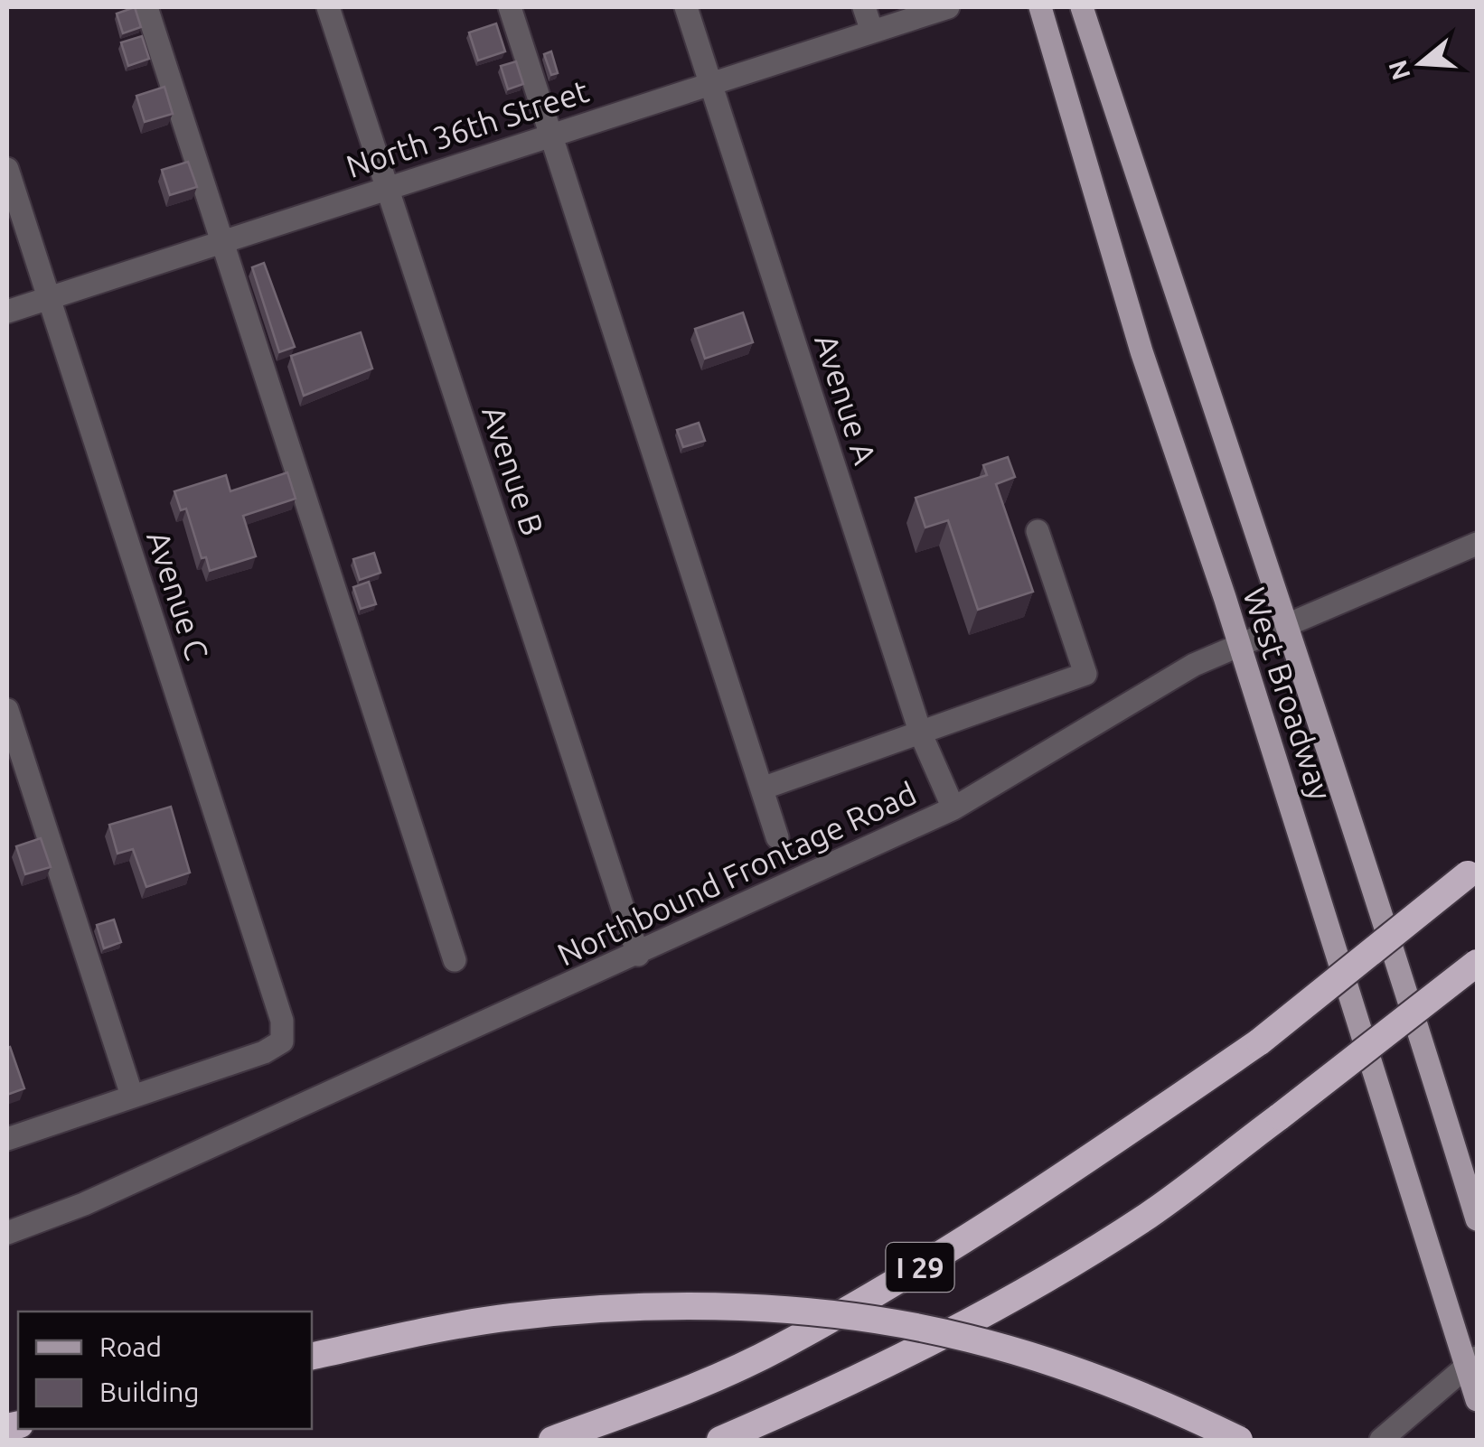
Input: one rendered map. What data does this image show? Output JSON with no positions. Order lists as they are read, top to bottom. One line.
{"streets":{"highway":["I 29"],"main road":["West Broadway"],"street":["North 36th Street","Avenue A","Avenue B","Avenue C","Northbound Frontage Road"]},"crossings":[["North 36th Street","Avenue A"],["North 36th Street","Avenue B"],["North 36th Street","Avenue C"],["Avenue A","Northbound Frontage Road"],["Avenue B","Northbound Frontage Road"],["West Broadway","Northbound Frontage Road"]],"legend":["Road","Building"],"north":"left"}
